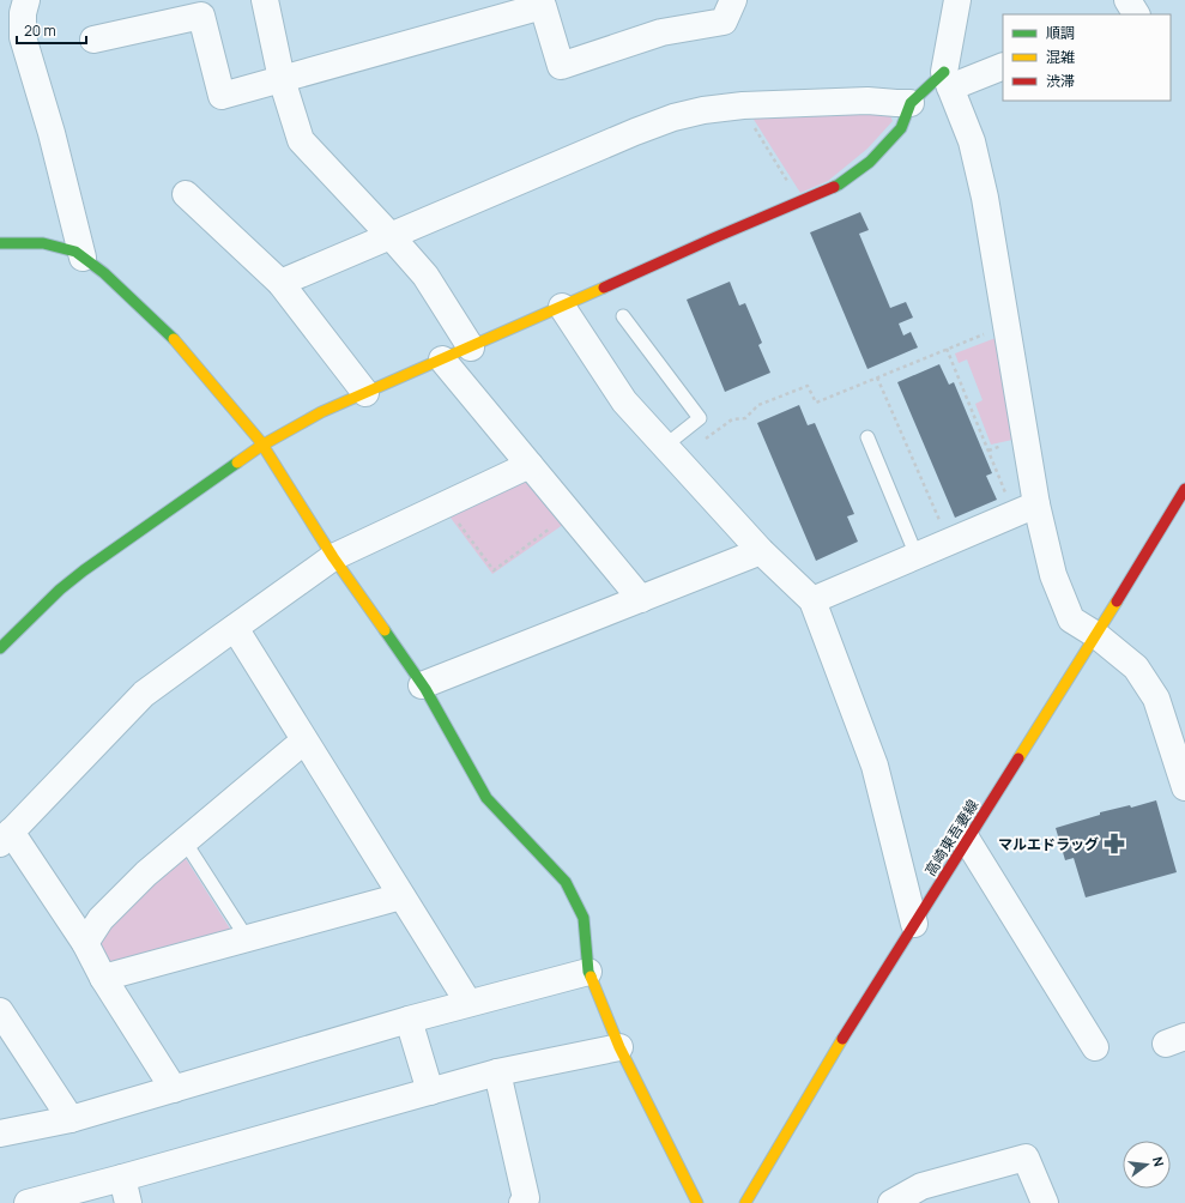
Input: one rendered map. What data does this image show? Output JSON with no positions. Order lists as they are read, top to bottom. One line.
{"streets":{"street":["高崎東吾妻線"]},"places":{"pharmacy":["マルエドラッグ"]},"legend":["順調","混雑","渋滞"],"scale_bar":"20 m","north":"right"}
